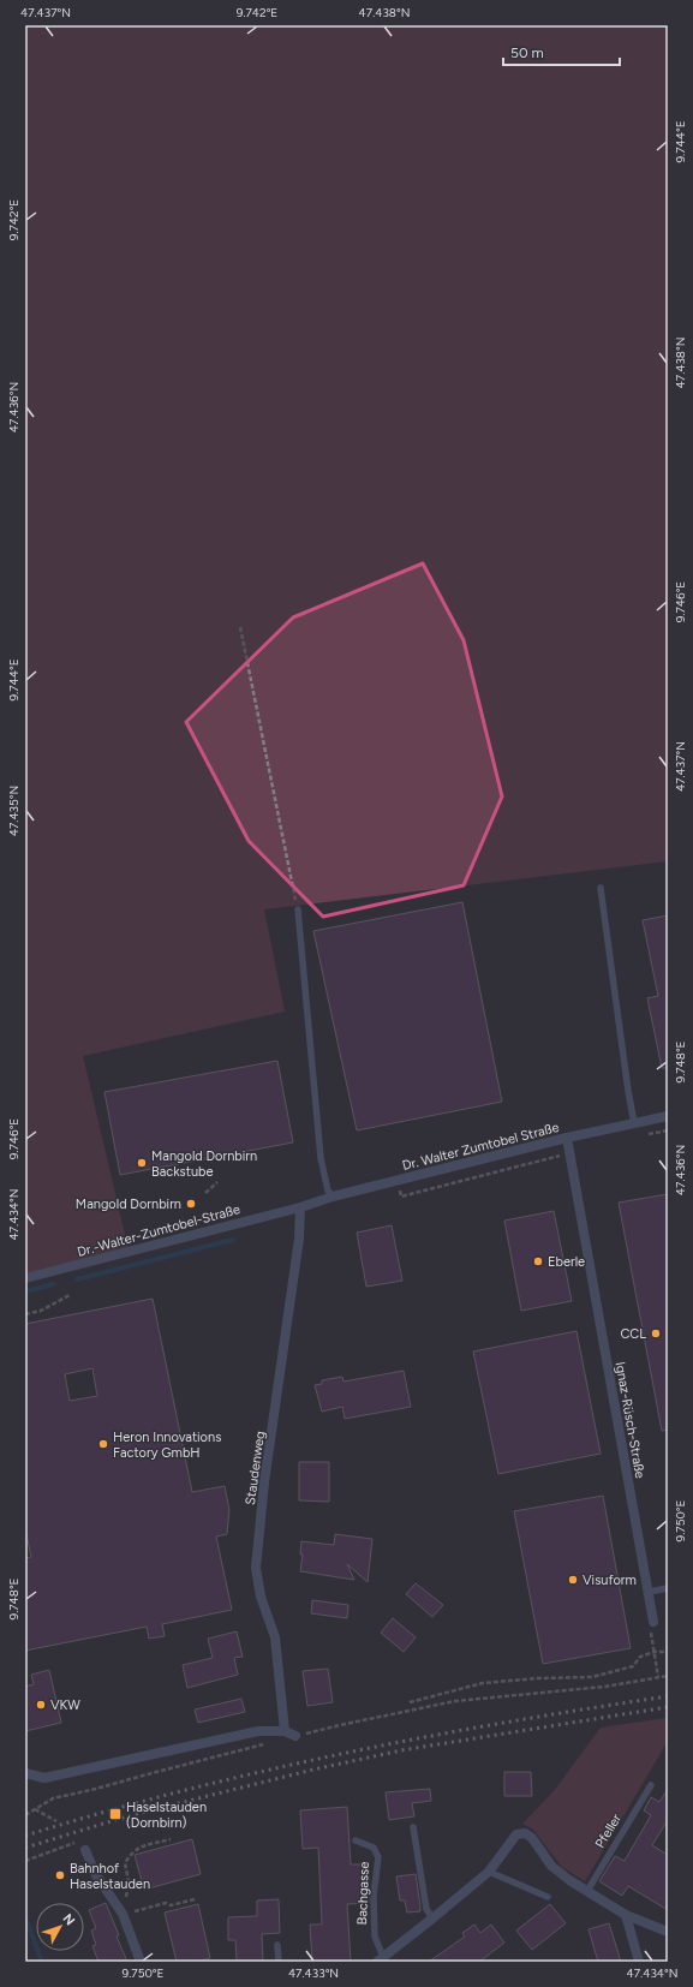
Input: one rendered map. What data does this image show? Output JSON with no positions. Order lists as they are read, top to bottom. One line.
{"streets":{"street":["Dr. Walter Zumtobel Straße","Dr.-Walter-Zumtobel-Straße","Ignaz-Rüsch-Straße","Staudenweg","Bachgasse"],"lane":["Pfeller"]},"crossings":[["Dr. Walter Zumtobel Straße","Dr.-Walter-Zumtobel-Straße"],["Dr. Walter Zumtobel Straße","Ignaz-Rüsch-Straße"],["Dr. Walter Zumtobel Straße","Staudenweg"],["Dr.-Walter-Zumtobel-Straße","Staudenweg"],["Pfeller","Bachgasse"]],"places":{"other":["Mangold Dornbirn Backstube","Mangold Dornbirn","Eberle","CCL","Heron Innovations Factory GmbH","Visuform","VKW","Bahnhof Haselstauden"],"transit":["Haselstauden (Dornbirn)"]},"scale_bar":"50 m","north":"top right","coordinates":["47.437°N","9.742°E","47.438°N","9.744°E","47.436°N","9.746°E","47.435°N","9.748°E","47.434°N","9.750°E","47.433°N"]}
